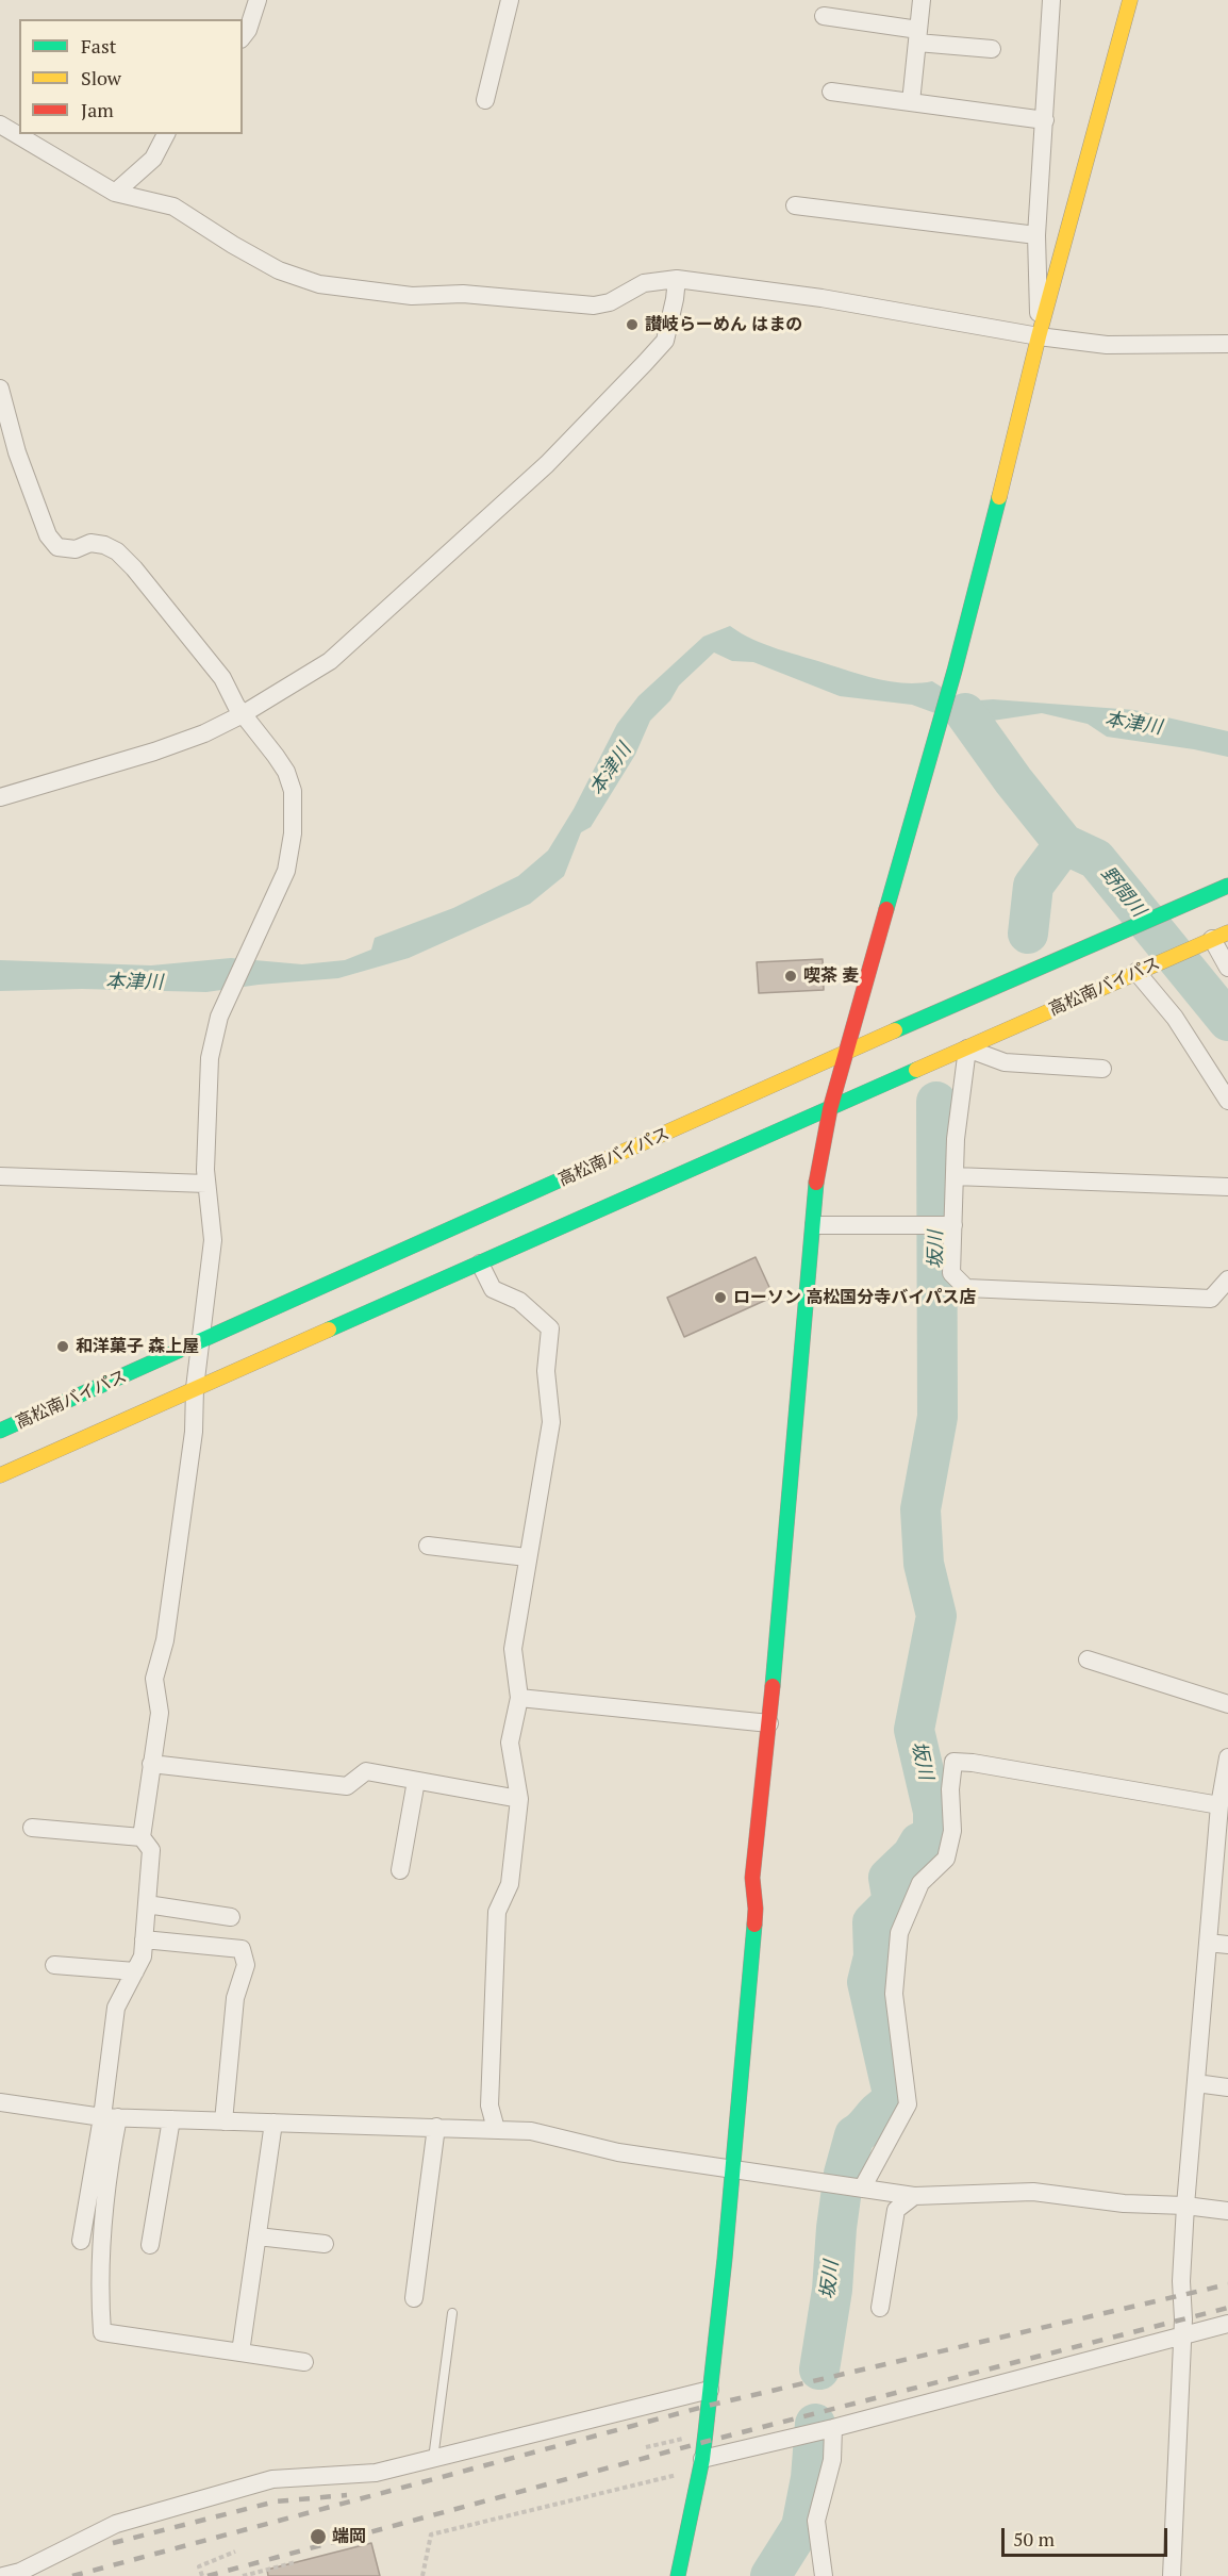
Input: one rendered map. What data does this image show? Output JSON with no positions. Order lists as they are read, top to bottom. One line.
{"streets":{"main road":["高松南バイパス"]},"water":["本津川","野間川","坂川"],"places":["讃岐らーめん はまの","喫茶 麦","ローソン 高松国分寺バイパス店","和洋菓子 森上屋","端岡"],"legend":["Fast","Slow","Jam"],"scale_bar":"50 m"}
